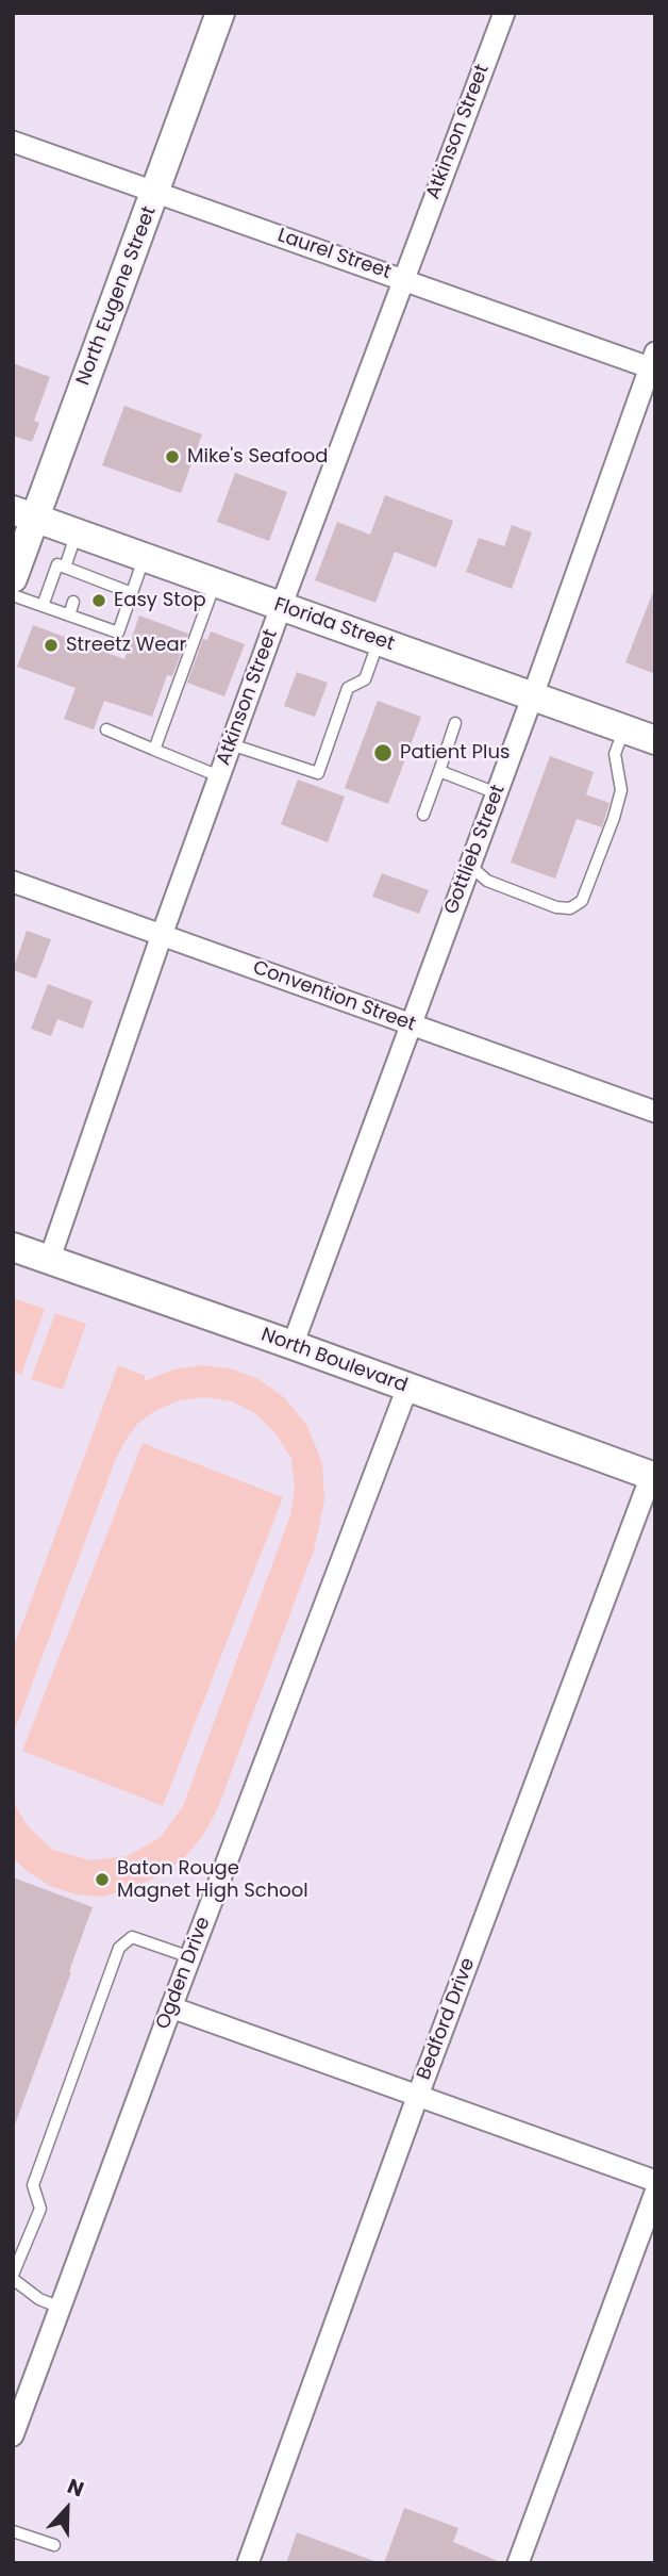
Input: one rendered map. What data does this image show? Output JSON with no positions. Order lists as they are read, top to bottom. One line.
{"streets":{"street":["Atkinson Street","Laurel Street","North Eugene Street","Florida Street","Gottlieb Street","Convention Street","North Boulevard","Ogden Drive","Bedford Drive"]},"crossings":[["Atkinson Street","Laurel Street"],["Atkinson Street","Florida Street"],["Atkinson Street","Convention Street"],["Atkinson Street","North Boulevard"],["Laurel Street","North Eugene Street"],["Laurel Street","Gottlieb Street"],["North Eugene Street","Florida Street"],["Florida Street","Gottlieb Street"],["Gottlieb Street","Convention Street"],["Gottlieb Street","North Boulevard"],["North Boulevard","Ogden Drive"],["North Boulevard","Bedford Drive"]],"places":["Mike's Seafood","Easy Stop","Streetz Wear","Patient Plus","Baton Rouge Magnet High School"],"north":"top"}
